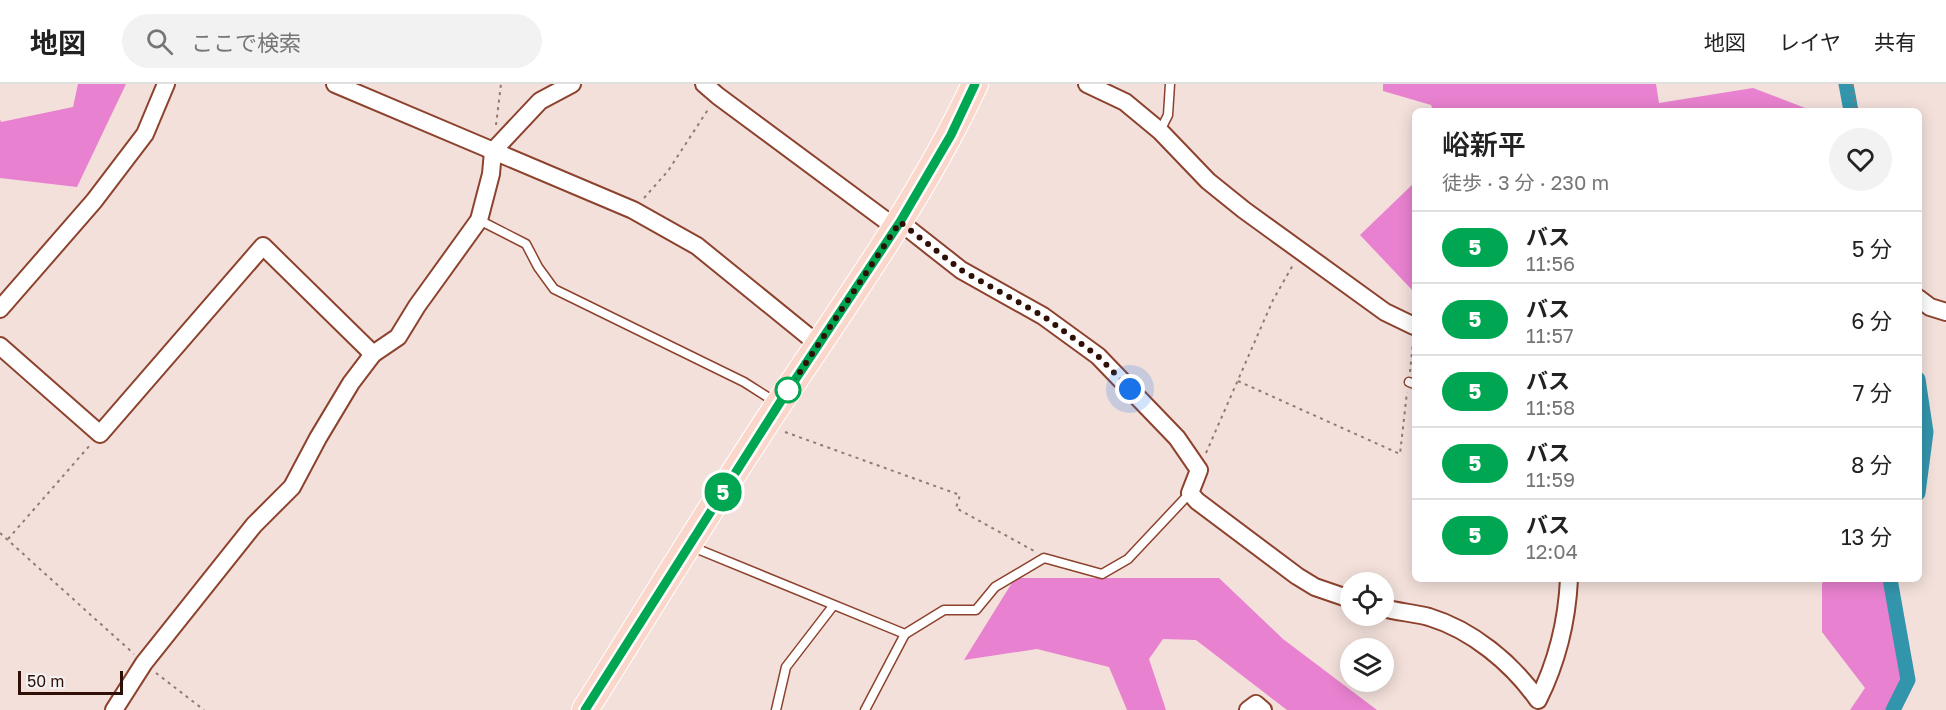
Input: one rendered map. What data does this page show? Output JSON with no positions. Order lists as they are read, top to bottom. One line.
{"lines":["bus line 5"],"scale_bar":"50 m","page":{"header":"地図","search":"ここで検索","nav":["地図","レイヤ","共有"],"on_map":"5","heading":["峪新平","徒歩 · 3 分 · 230 m"],"list":[{"mark":"5","name":"バス","note":"11:56","value":"5 分"},{"mark":"5","name":"バス","note":"11:57","value":"6 分"},{"mark":"5","name":"バス","note":"11:58","value":"7 分"},{"mark":"5","name":"バス","note":"11:59","value":"8 分"},{"mark":"5","name":"バス","note":"12:04","value":"13 分"}],"scale":"50 m"}}
